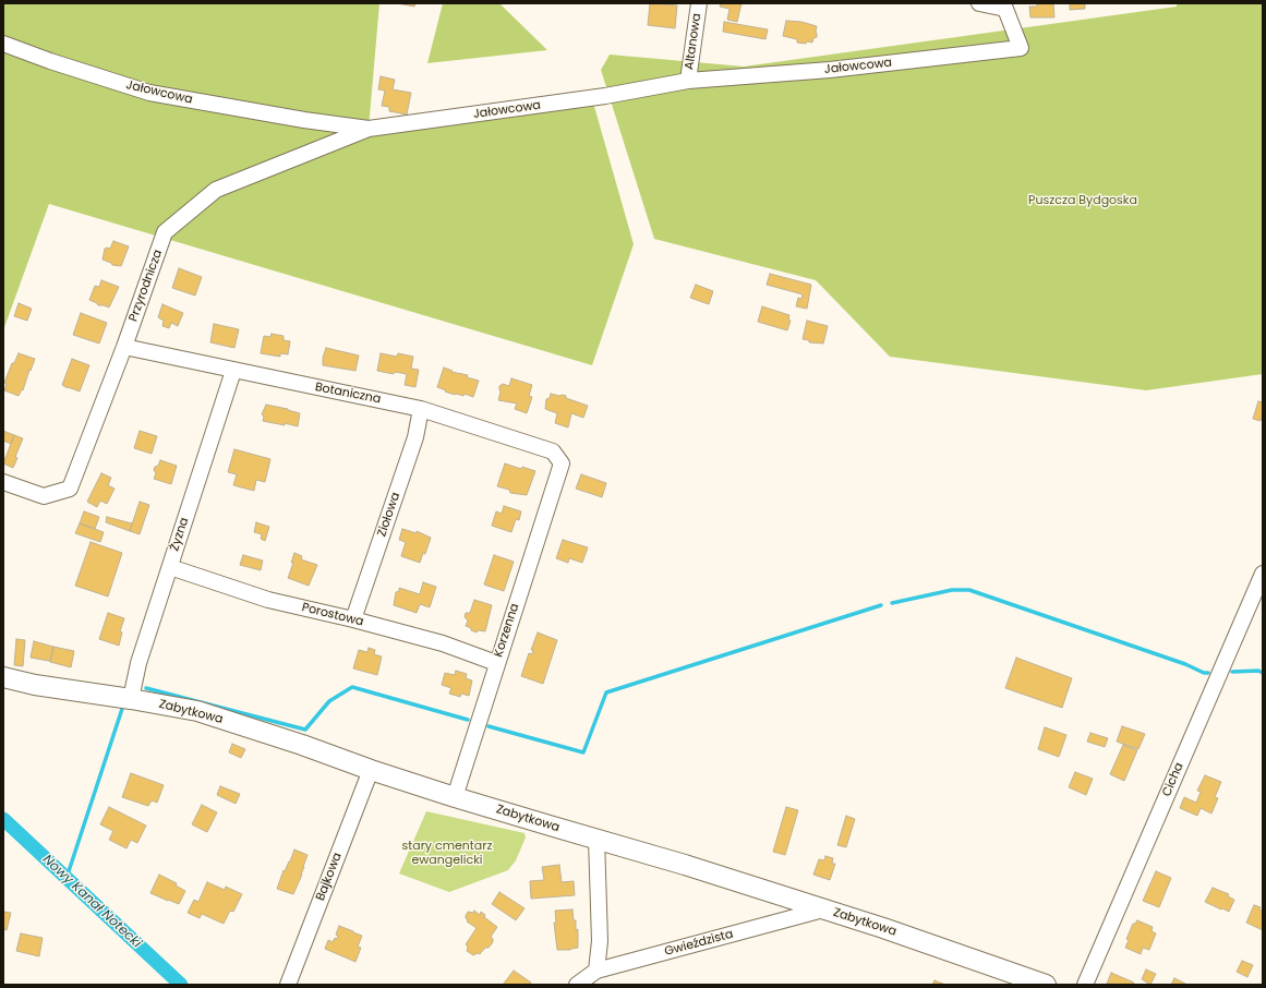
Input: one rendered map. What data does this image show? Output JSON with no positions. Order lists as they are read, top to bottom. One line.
{"streets":{"street":["Altanowa","Jałowcowa","Przyrodnicza","Botaniczna","Ziołowa","Żyzna","Porostowa","Korzenna","Zabytkowa","Cicha","Bajkowa","Gwieździsta"]},"crossings":[["Altanowa","Jałowcowa"],["Jałowcowa","Przyrodnicza"],["Przyrodnicza","Botaniczna"],["Botaniczna","Ziołowa"],["Botaniczna","Żyzna"],["Botaniczna","Korzenna"],["Ziołowa","Porostowa"],["Żyzna","Porostowa"],["Żyzna","Zabytkowa"],["Porostowa","Korzenna"],["Korzenna","Zabytkowa"],["Zabytkowa","Bajkowa"],["Zabytkowa","Gwieździsta"]],"water":["Nowy Kanał Notecki"],"parks":["Puszcza Bydgoska","stary cmentarz ewangelicki"]}
